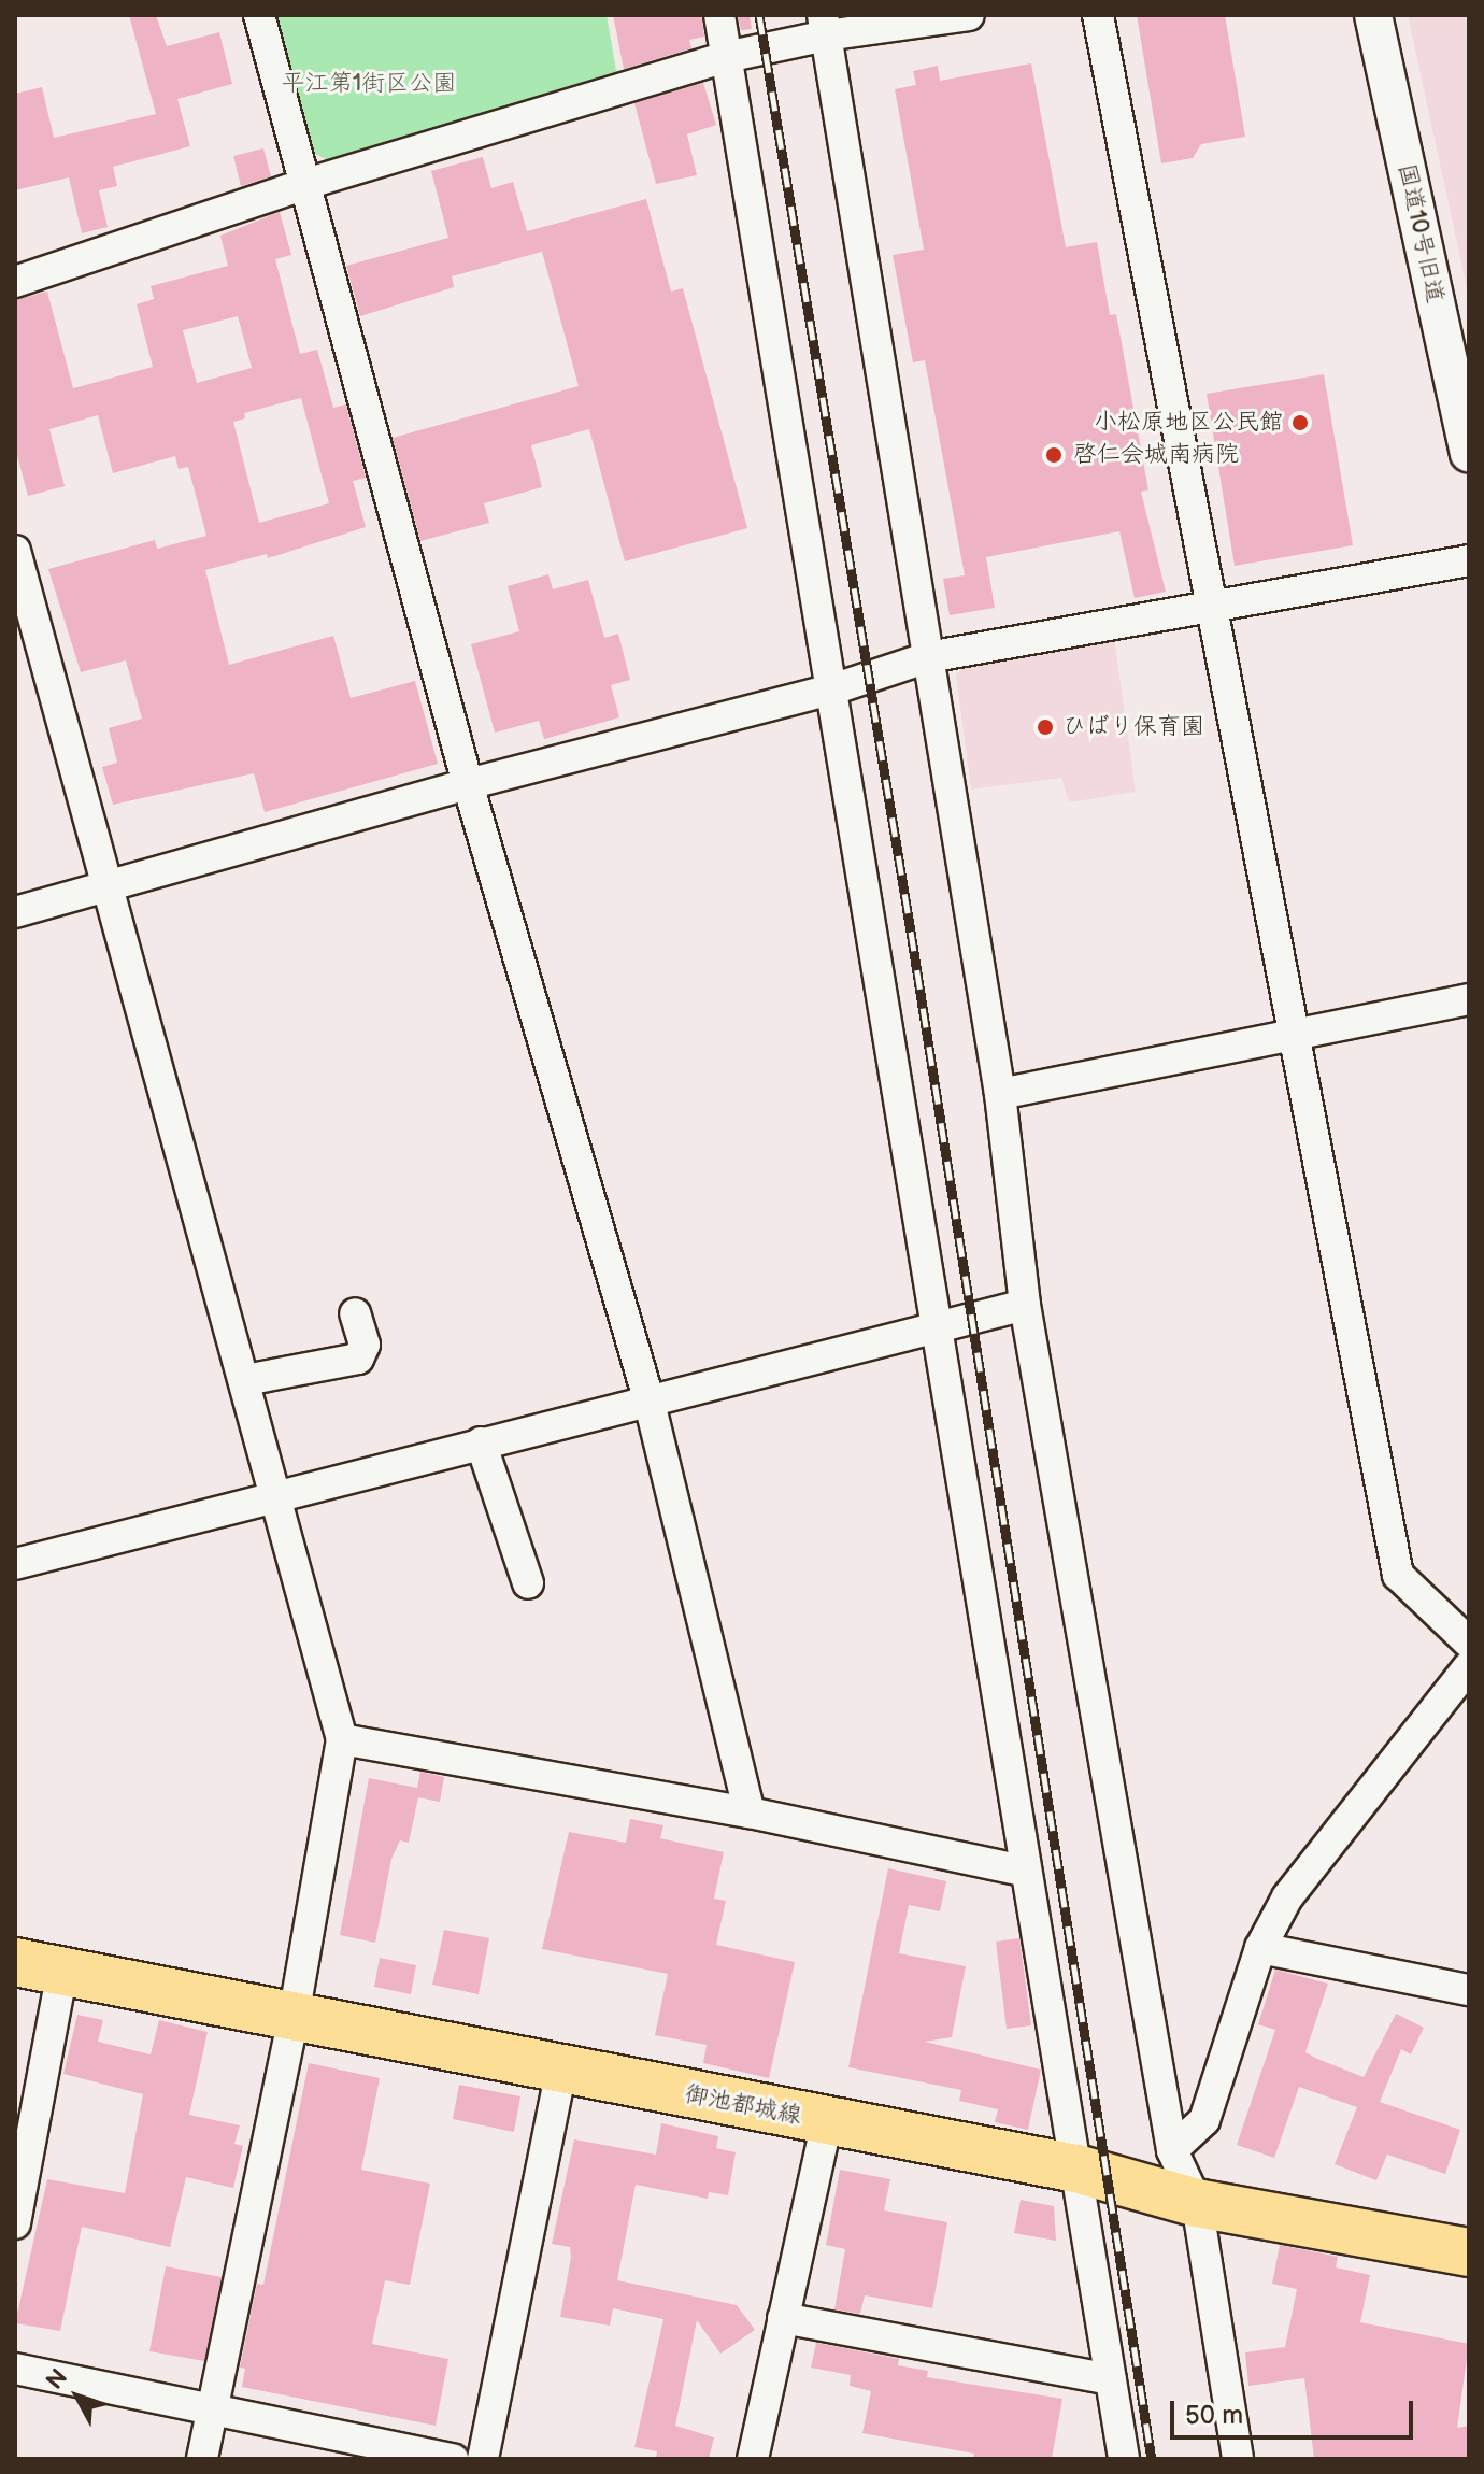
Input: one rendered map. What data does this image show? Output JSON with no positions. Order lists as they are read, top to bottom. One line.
{"streets":{"main road":["御池都城線"],"street":["国道10号旧道"]},"parks":["平江第1街区公園"],"places":["小松原地区公民館","啓仁会城南病院","ひばり保育園"],"scale_bar":"50 m","north":"top left"}
